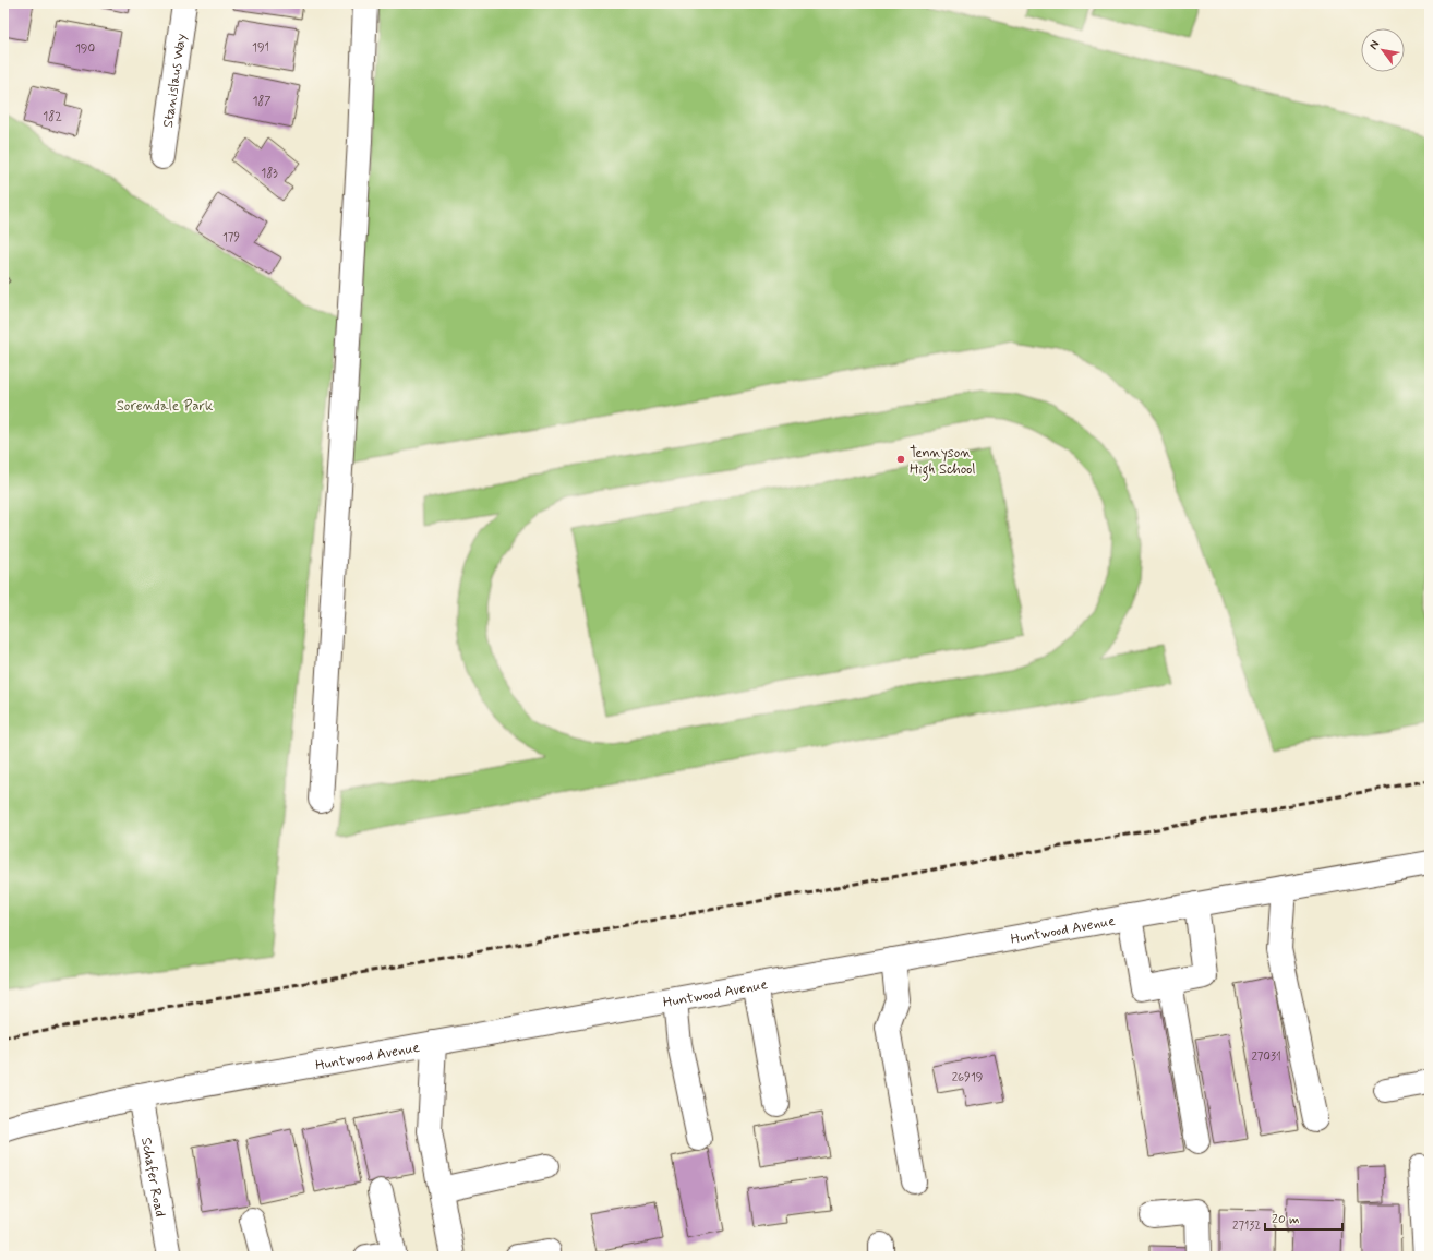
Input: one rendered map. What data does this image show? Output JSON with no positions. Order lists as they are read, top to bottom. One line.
{"streets":{"street":["Stanislaus Way","Huntwood Avenue","Schafer Road"]},"crossings":[["Huntwood Avenue","Schafer Road"]],"parks":["Sorendale Park"],"places":["Tennyson High School"],"house_numbers":["191","190","187","182","183","179","27031","26919","27132"],"scale_bar":"20 m","north":"top left"}
